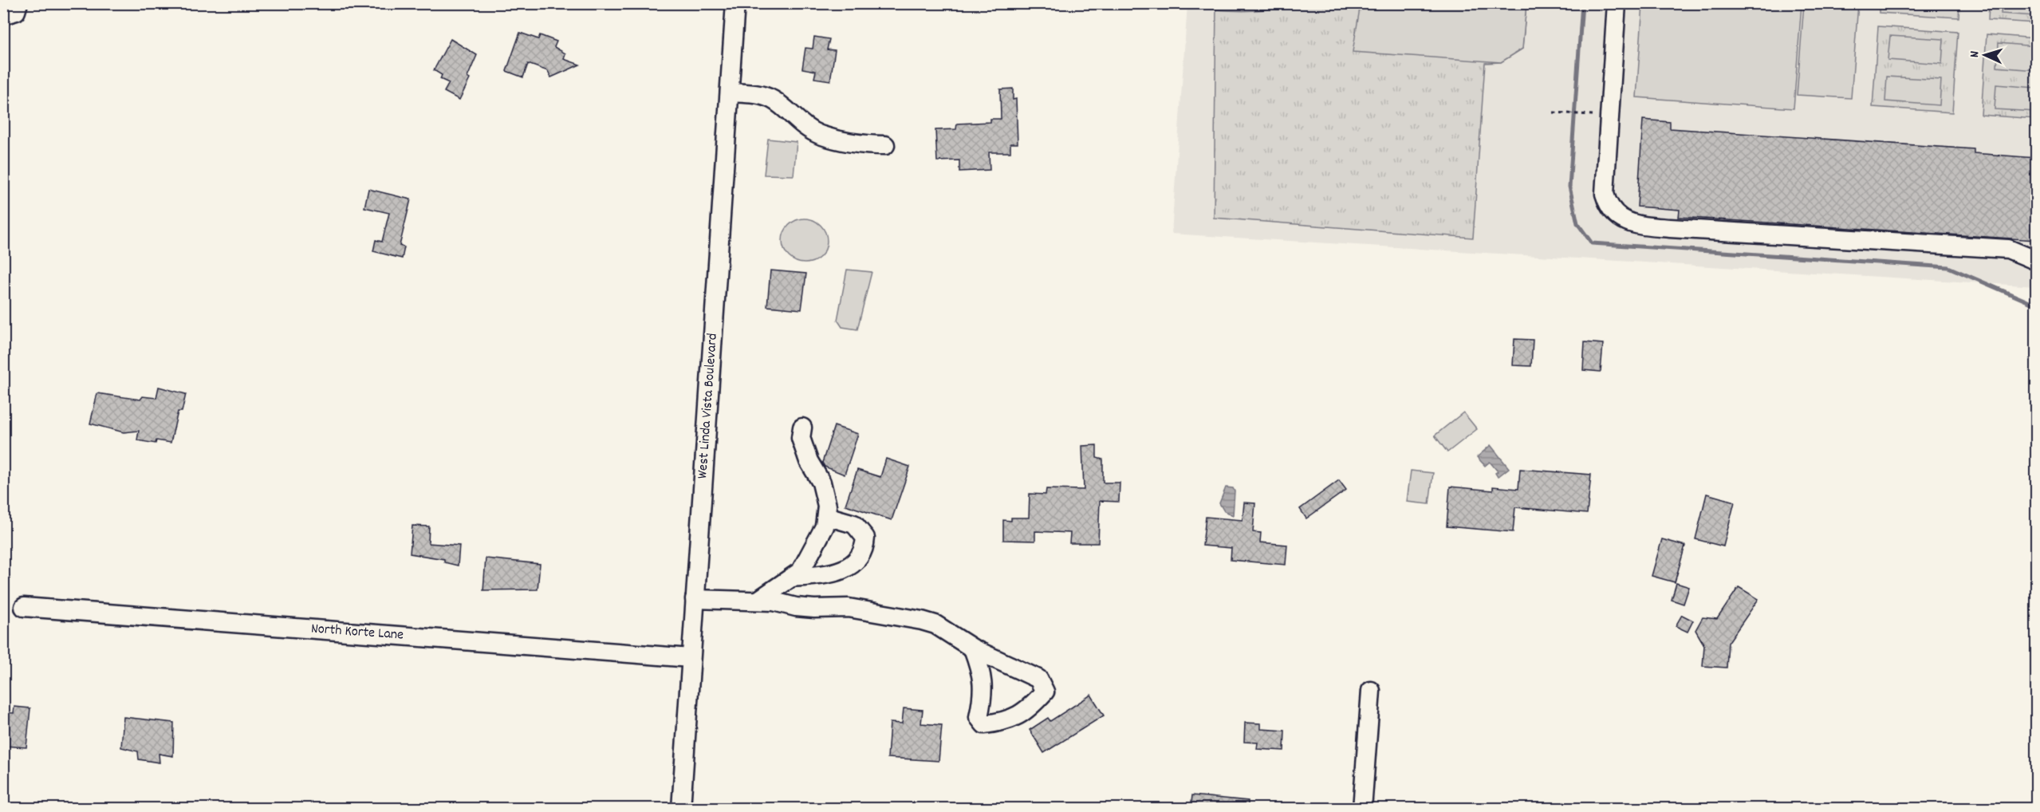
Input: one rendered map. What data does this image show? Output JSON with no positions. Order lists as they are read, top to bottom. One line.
{"streets":{"street":["West Linda Vista Boulevard","North Korte Lane"]},"crossings":[["West Linda Vista Boulevard","North Korte Lane"]],"north":"left"}
